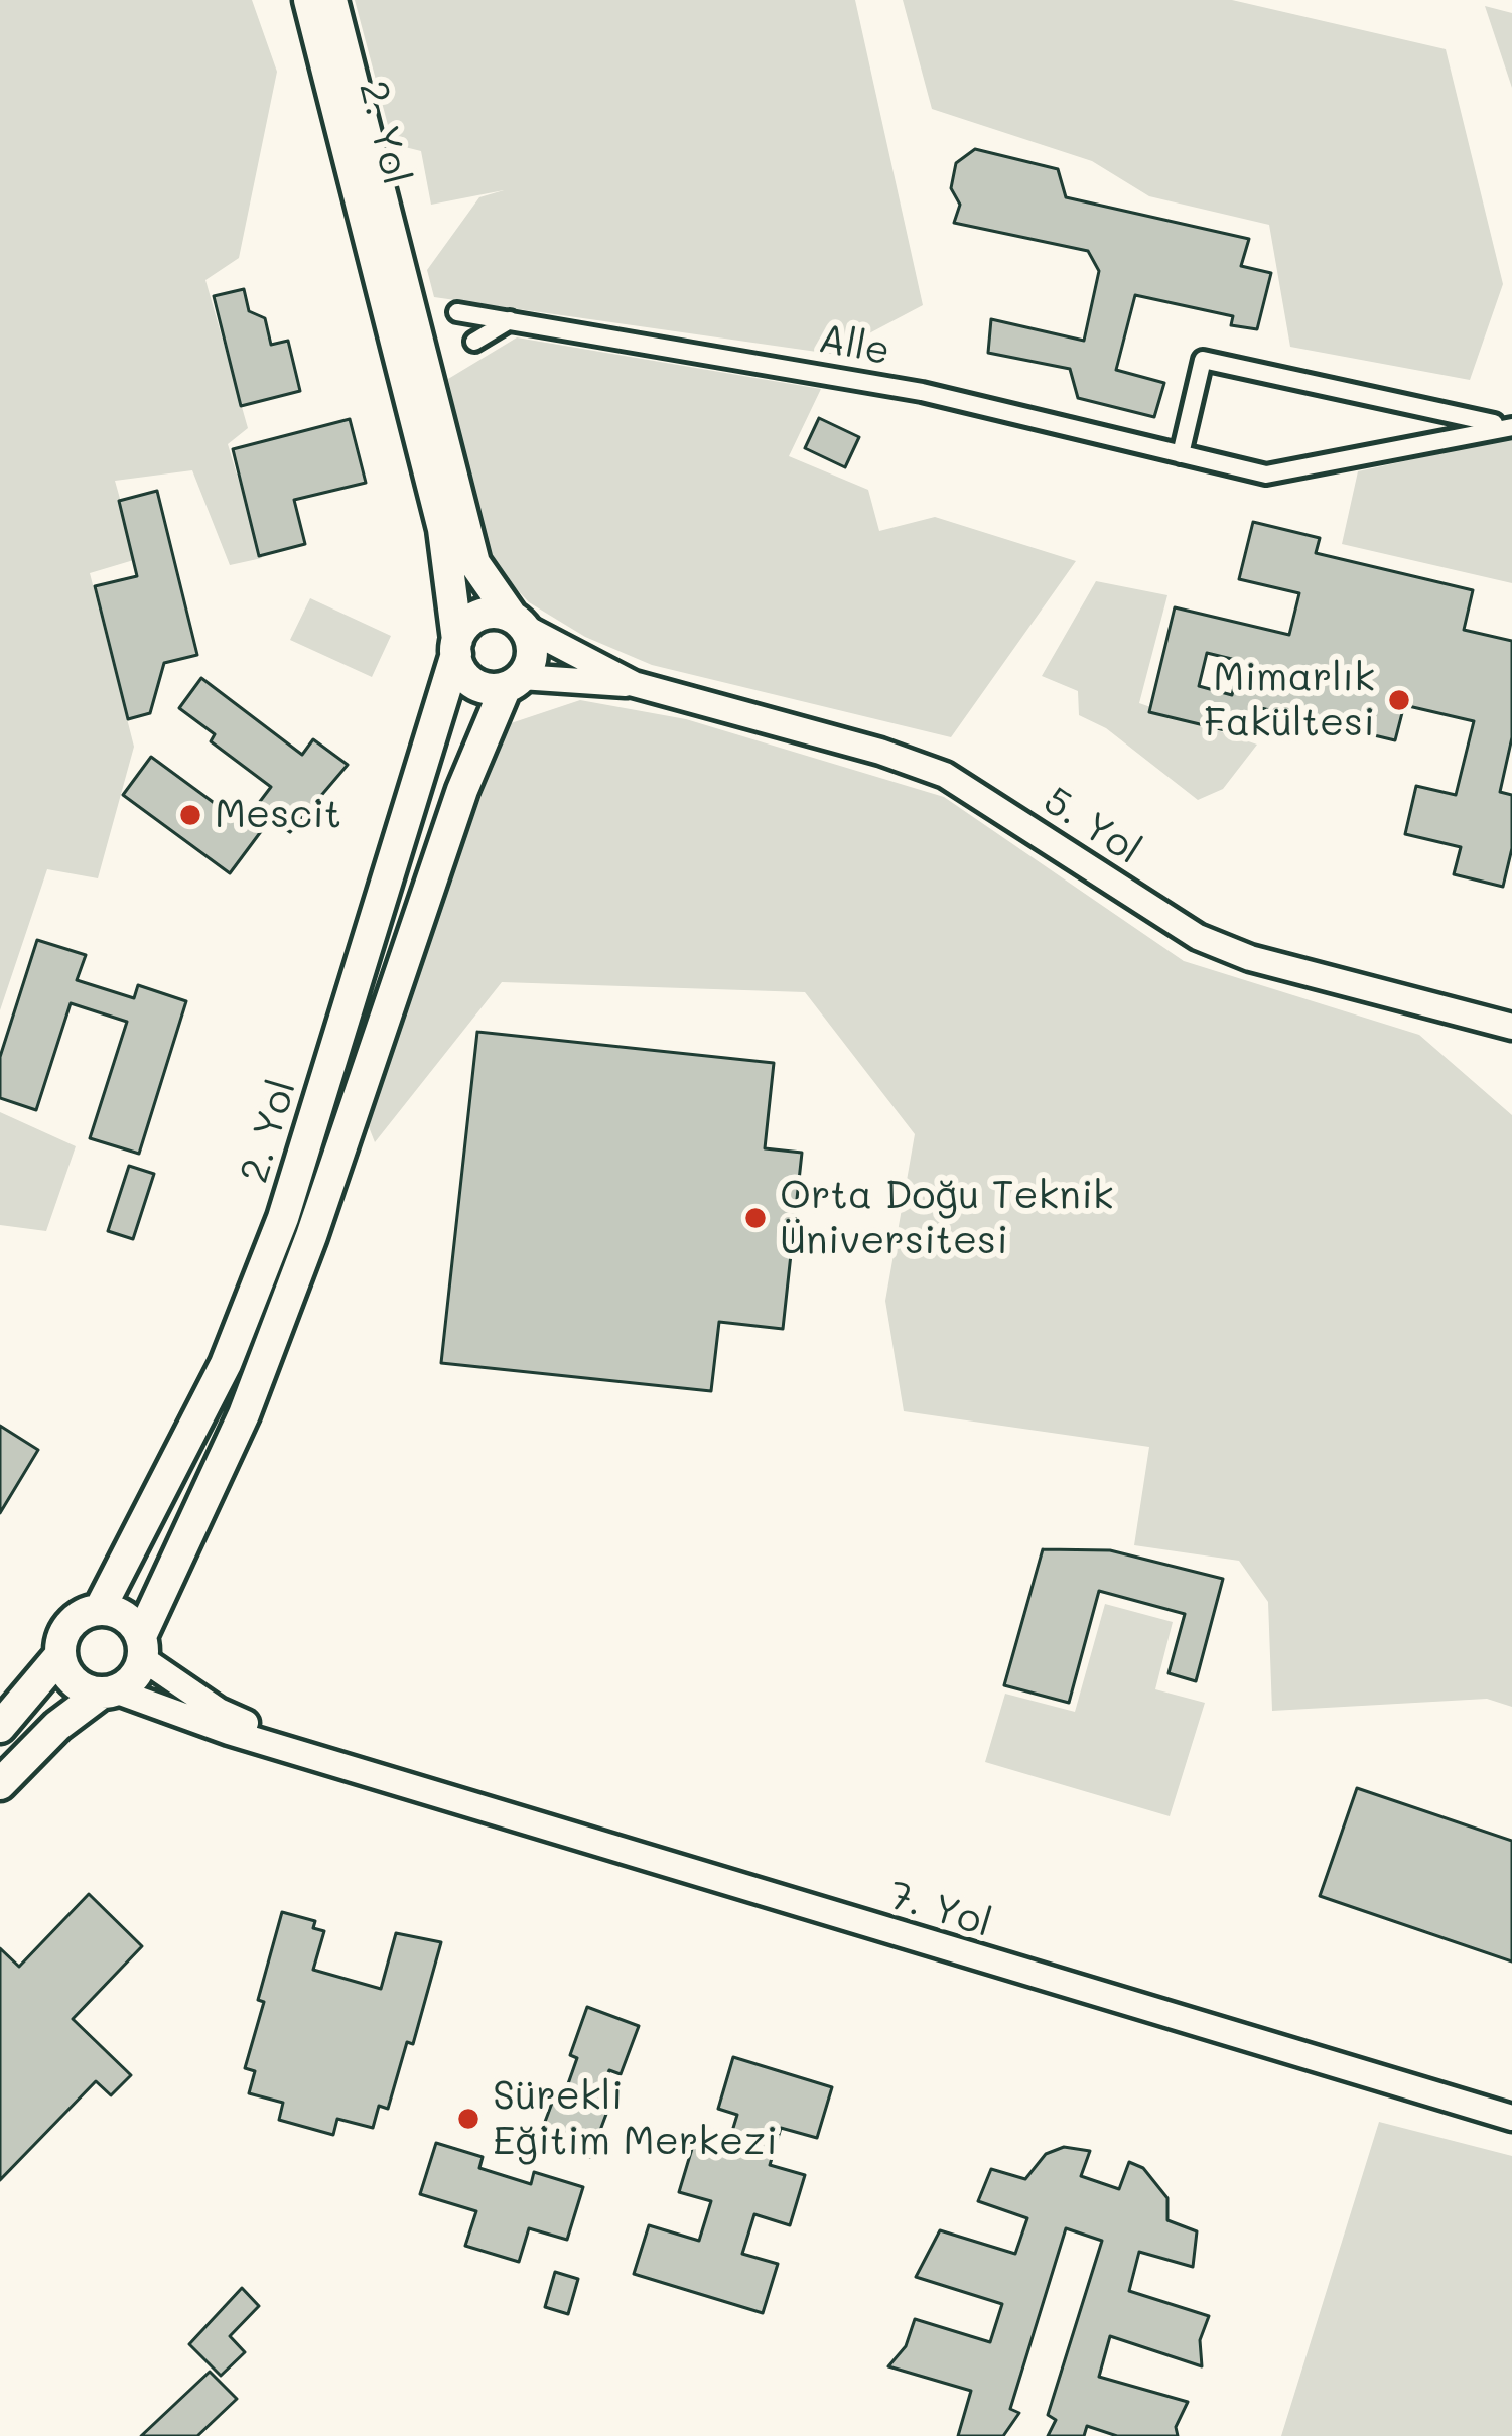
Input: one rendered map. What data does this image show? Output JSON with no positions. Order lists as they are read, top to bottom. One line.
{"streets":{"street":["2. Yol","Alle","5. Yol","7. Yol"]},"crossings":[["2. Yol","5. Yol"],["2. Yol","7. Yol"]],"places":["Mimarlık Fakültesi","Mescit","Orta Doğu Teknik Üniversitesi","Sürekli Eğitim Merkezi"]}
